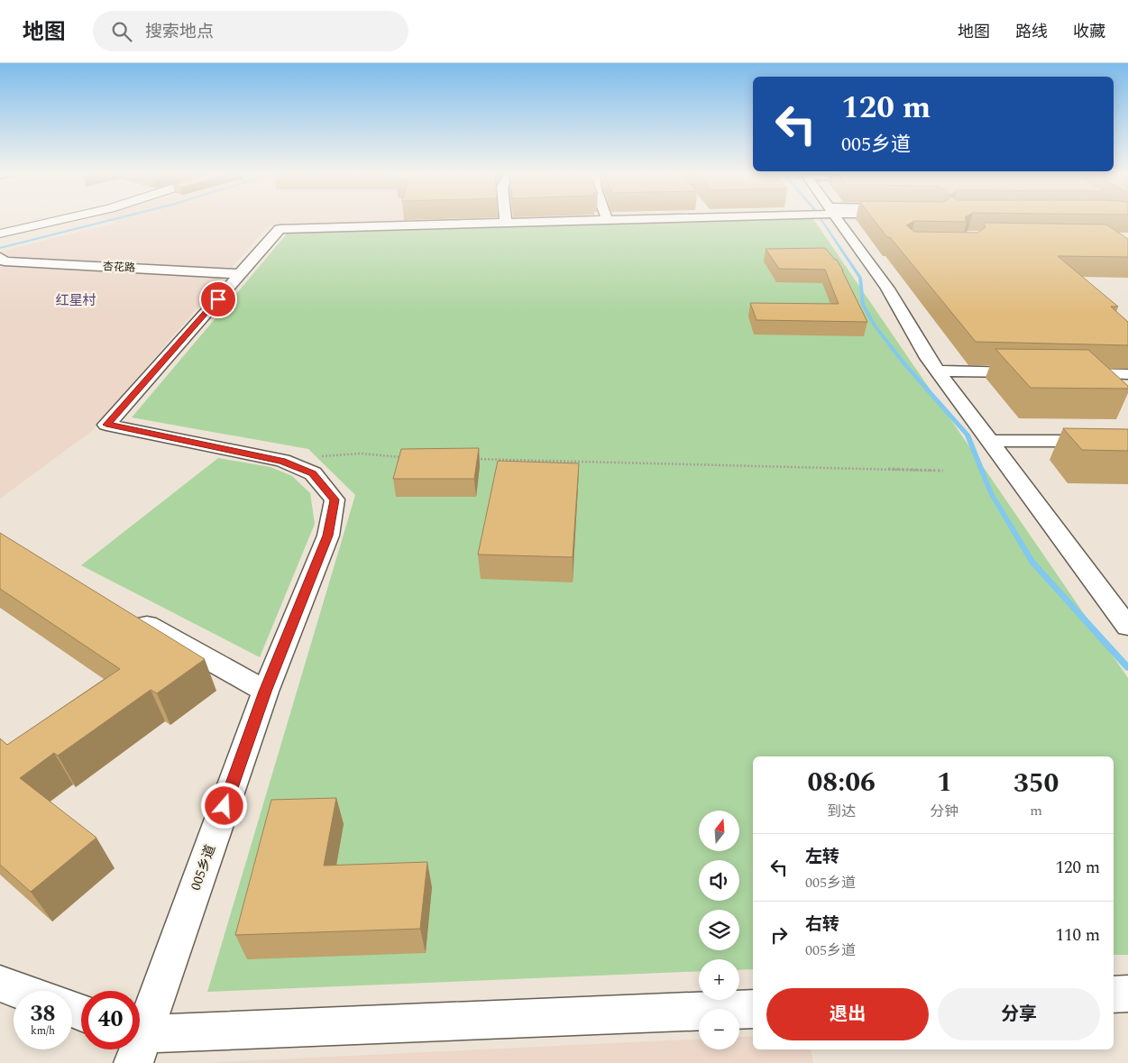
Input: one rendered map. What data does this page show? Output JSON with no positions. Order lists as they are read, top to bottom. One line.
{"streets":{"street":["杏花路","005乡道"]},"crossings":[["杏花路","005乡道"]],"districts":["红星村"],"north":"top","page":{"header":"地图","search":"搜索地点","nav":["地图","路线","收藏"],"turn":["120 m","005乡道"],"eta":["08:06","到达","1","分钟","350","m"],"map_buttons":["+","−"],"list":[{"name":"左转","note":"005乡道","value":"120 m"},{"name":"右转","note":"005乡道","value":"110 m"}],"buttons":["退出","分享"],"speed":"38 km/h","limit":"40"}}
